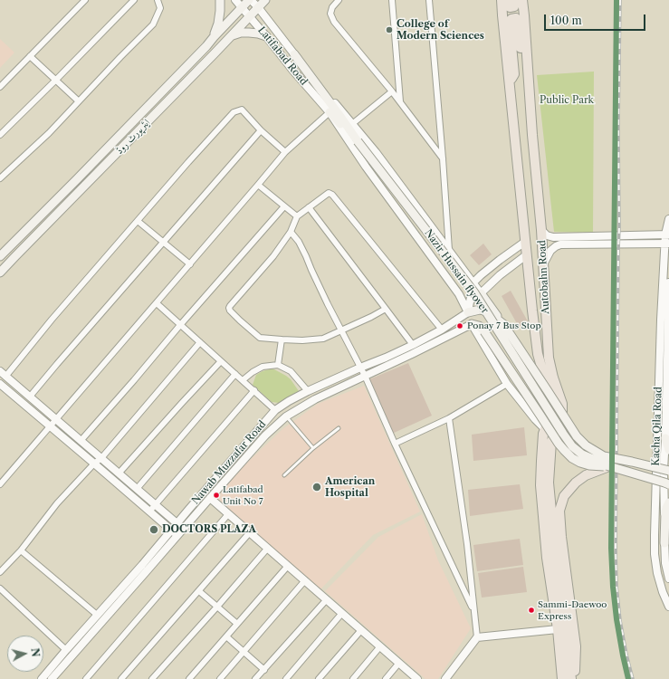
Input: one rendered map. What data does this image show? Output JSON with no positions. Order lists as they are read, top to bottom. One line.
{"streets":{"highway":["Autobahn Road"],"main road":["ایئرپورٹ روڈ","Nazir Hussain flyover"],"street":["Latifabad Road","Kacha Qila Road","Nawab Muzzafar Road"]},"crossings":[["Latifabad Road","ایئرپورٹ روڈ"],["Latifabad Road","Nawab Muzzafar Road"]],"parks":["Public Park"],"places":["College of Modern Sciences","Ponay 7 Bus Stop","American Hospital","Latifabad Unit No 7","DOCTORS PLAZA","Sammi-Daewoo Express"],"scale_bar":"100 m","north":"right"}
